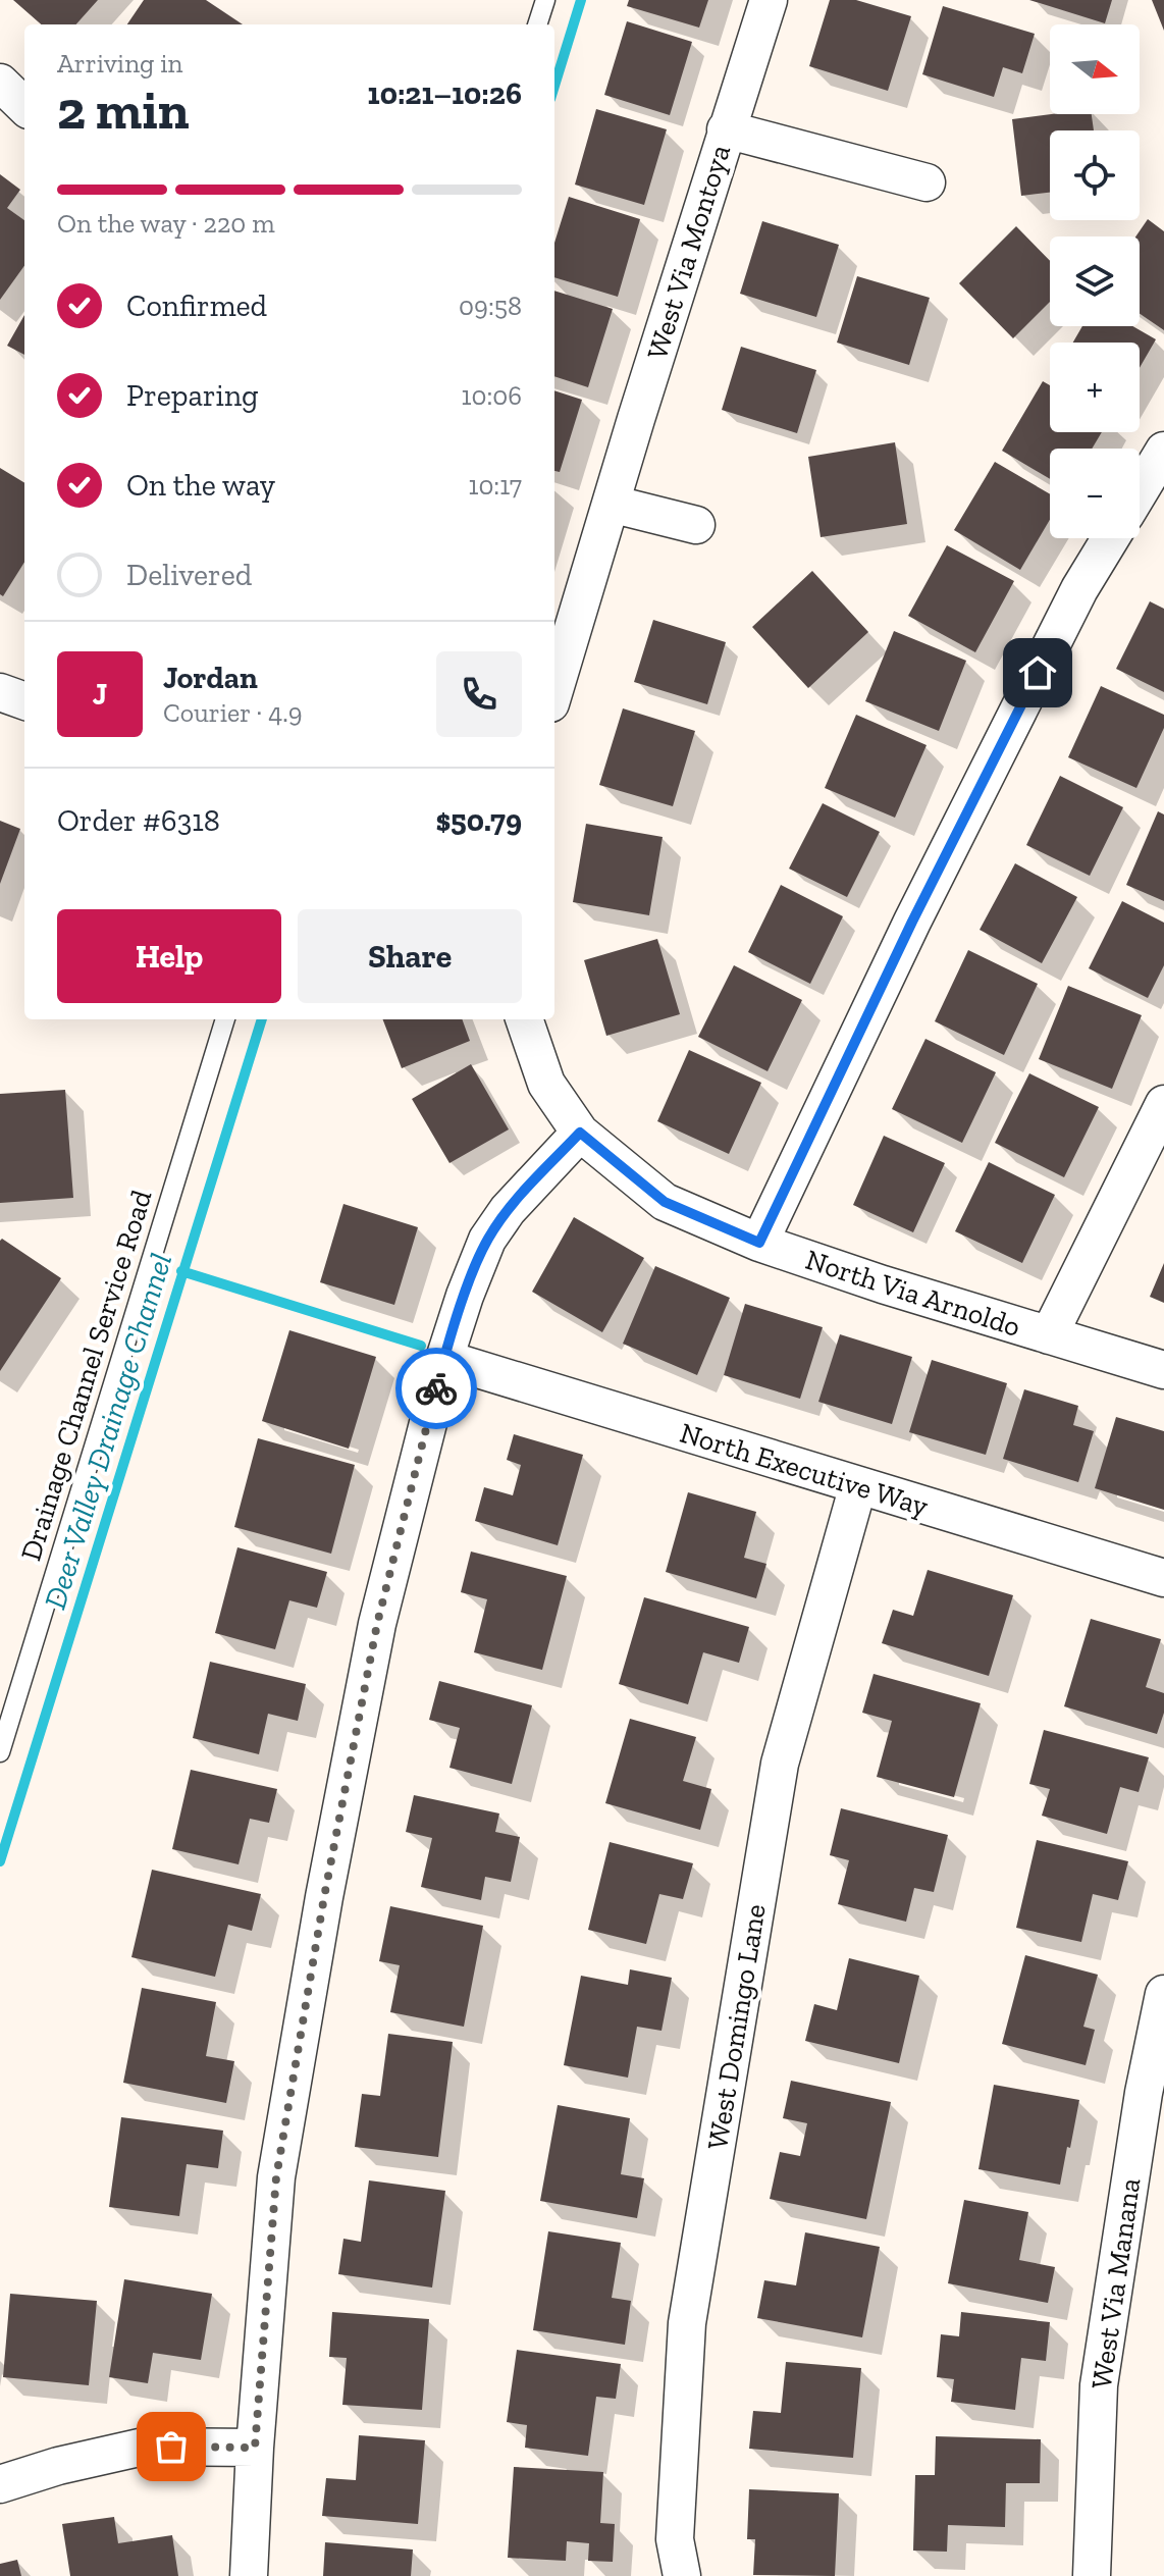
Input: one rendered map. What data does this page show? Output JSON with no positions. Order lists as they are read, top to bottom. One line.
{"streets":{"street":["West Via Montoya","North Via Arnoldo","North Executive Way","West Domingo Lane","West Via Manana"],"lane":["Drainage Channel Service Road"]},"crossings":[["North Executive Way","West Domingo Lane"]],"water":["Deer Valley Drainage Channel"],"north":"right","page":{"map_buttons":["+","−"],"heading":["2 min","Arriving in","10:21–10:26"],"panel":["Jordan","Courier · 4.9","Order #6318","$50.79"],"bar":"On the way · 220 m","list":[["Confirmed","09:58"],["Preparing","10:06"],["On the way","10:17"],"Delivered"],"round":"J","buttons":["Help","Share"]}}
